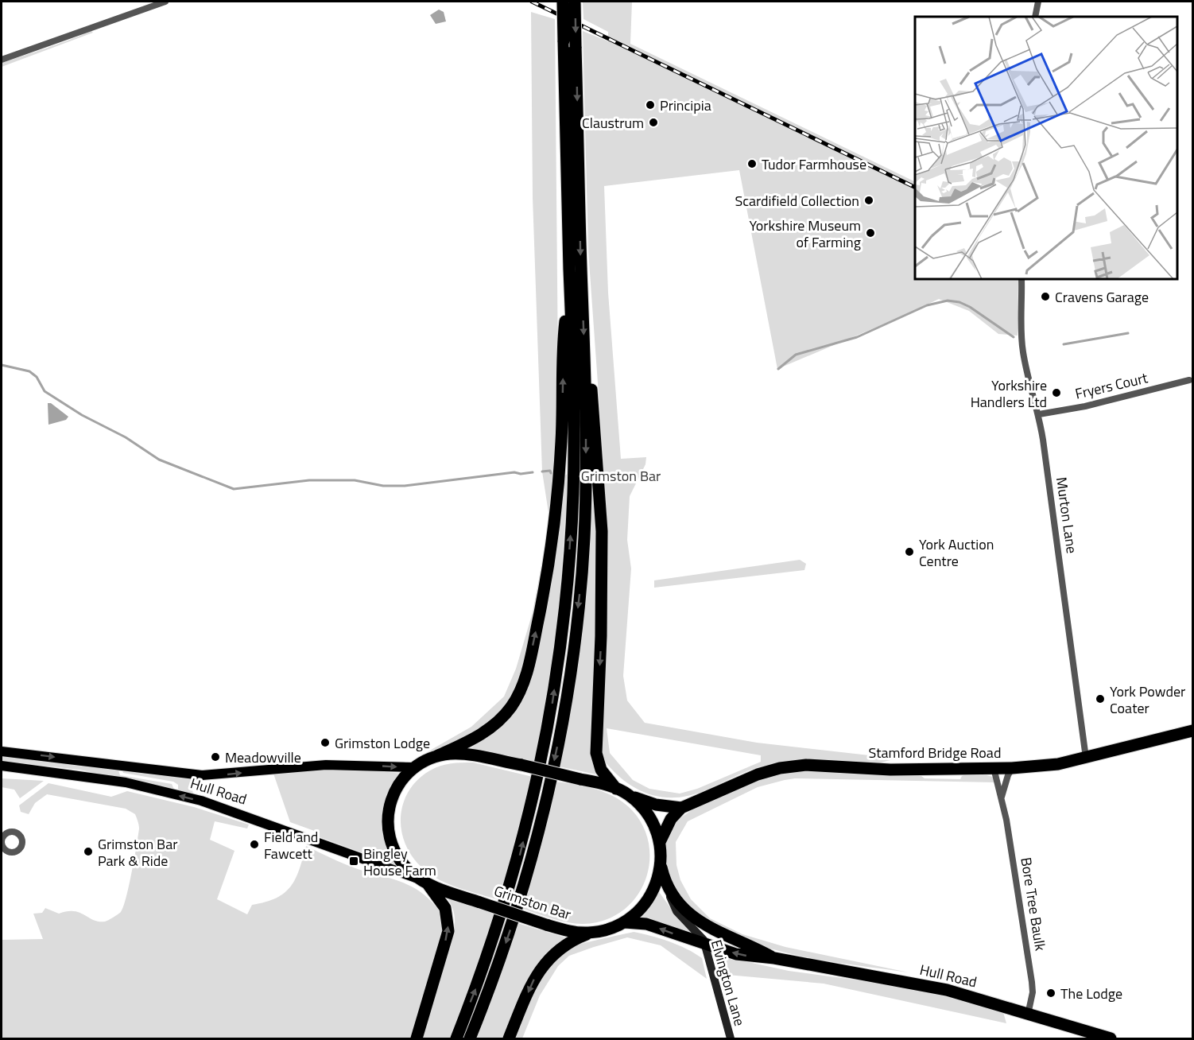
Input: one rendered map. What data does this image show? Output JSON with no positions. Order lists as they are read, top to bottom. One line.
{"streets":{"highway":["Stamford Bridge Road","Hull Road","Grimston Bar"],"main road":["Elvington Lane"],"street":["Fryers Court","Murton Lane","Bore Tree Baulk"]},"crossings":[["Fryers Court","Murton Lane"],["Murton Lane","Stamford Bridge Road"],["Stamford Bridge Road","Grimston Bar"],["Stamford Bridge Road","Bore Tree Baulk"],["Hull Road","Grimston Bar"],["Hull Road","Bore Tree Baulk"],["Hull Road","Elvington Lane"]],"parks":["Grimston Bar"],"places":{"other":["Principia","Claustrum","Tudor Farmhouse","Scardifield Collection","Yorkshire Museum of Farming","Cravens Garage","Yorkshire Handlers Ltd","York Auction Centre","York Powder Coater","Grimston Lodge","Meadowville","Field and Fawcett","Grimston Bar Park & Ride","The Lodge"],"transit":["Bingley House Farm"]}}
